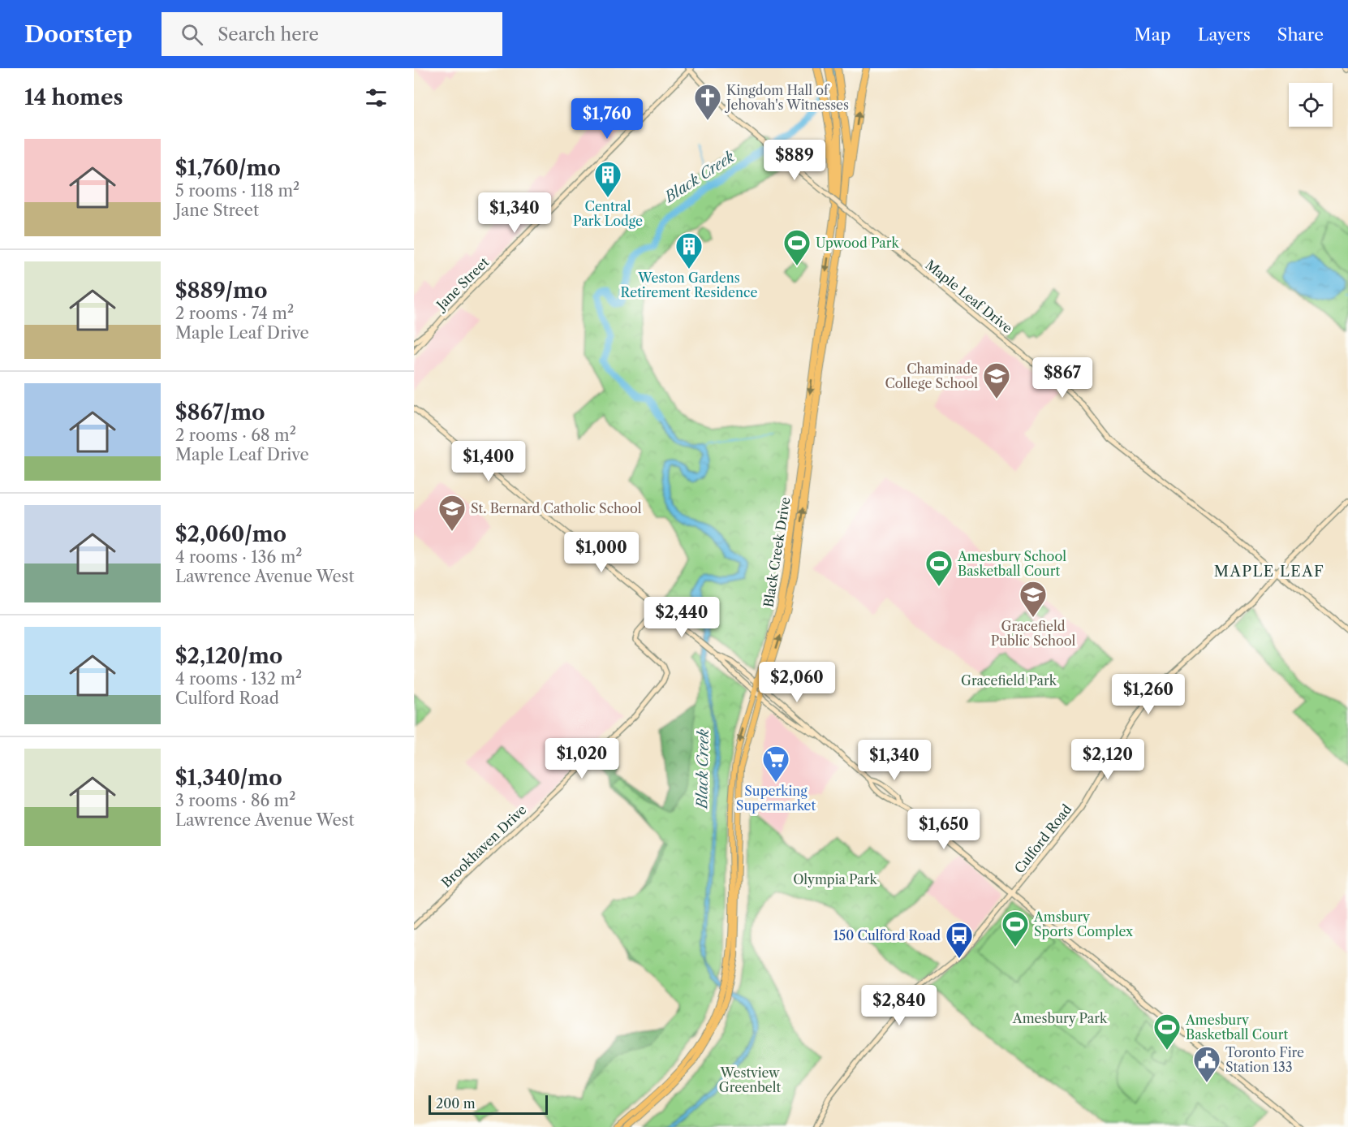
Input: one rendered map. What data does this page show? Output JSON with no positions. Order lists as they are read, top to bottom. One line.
{"streets":{"highway":["Black Creek Drive"],"street":["Jane Street","Maple Leaf Drive","Culford Road","Brookhaven Drive"]},"crossings":[["Jane Street","Maple Leaf Drive"],["Maple Leaf Drive","Culford Road"]],"districts":["MAPLE LEAF"],"water":["Black Creek"],"parks":["Gracefield Park","Olympia Park","Amesbury Park","Westview Greenbelt"],"places":{"church":["Kingdom Hall of Jehovah's Witnesses"],"building":["Central Park Lodge","Weston Gardens Retirement Residence"],"sports":["Upwood Park","Amesbury School Basketball Court","Amsbury Sports Complex","Amesbury Basketball Court"],"school or university":["Chaminade College School","St. Bernard Catholic School","Gracefield Public School"],"supermarket":["Superking Supermarket"],"bus stop":["150 Culford Road"],"public building":["Toronto Fire Station 133"]},"scale_bar":"200 m","page":{"header":"Doorstep","search":"Search here","nav":["Map","Layers","Share"],"heading":"14 homes","price":["$1,760","$889","$1,340","$867","$1,400","$1,000","$2,440","$2,060","$1,260","$1,020","$2,120","$1,340","$1,650","$2,840"],"list":[{"name":"$1,760/mo","note":"5 rooms · 118 m² · Jane Street"},{"name":"$889/mo","note":"2 rooms · 74 m² · Maple Leaf Drive"},{"name":"$867/mo","note":"2 rooms · 68 m² · Maple Leaf Drive"},{"name":"$2,060/mo","note":"4 rooms · 136 m² · Lawrence Avenue West"},{"name":"$2,120/mo","note":"4 rooms · 132 m² · Culford Road"},{"name":"$1,340/mo","note":"3 rooms · 86 m² · Lawrence Avenue West"}],"scale":"200 m"}}
